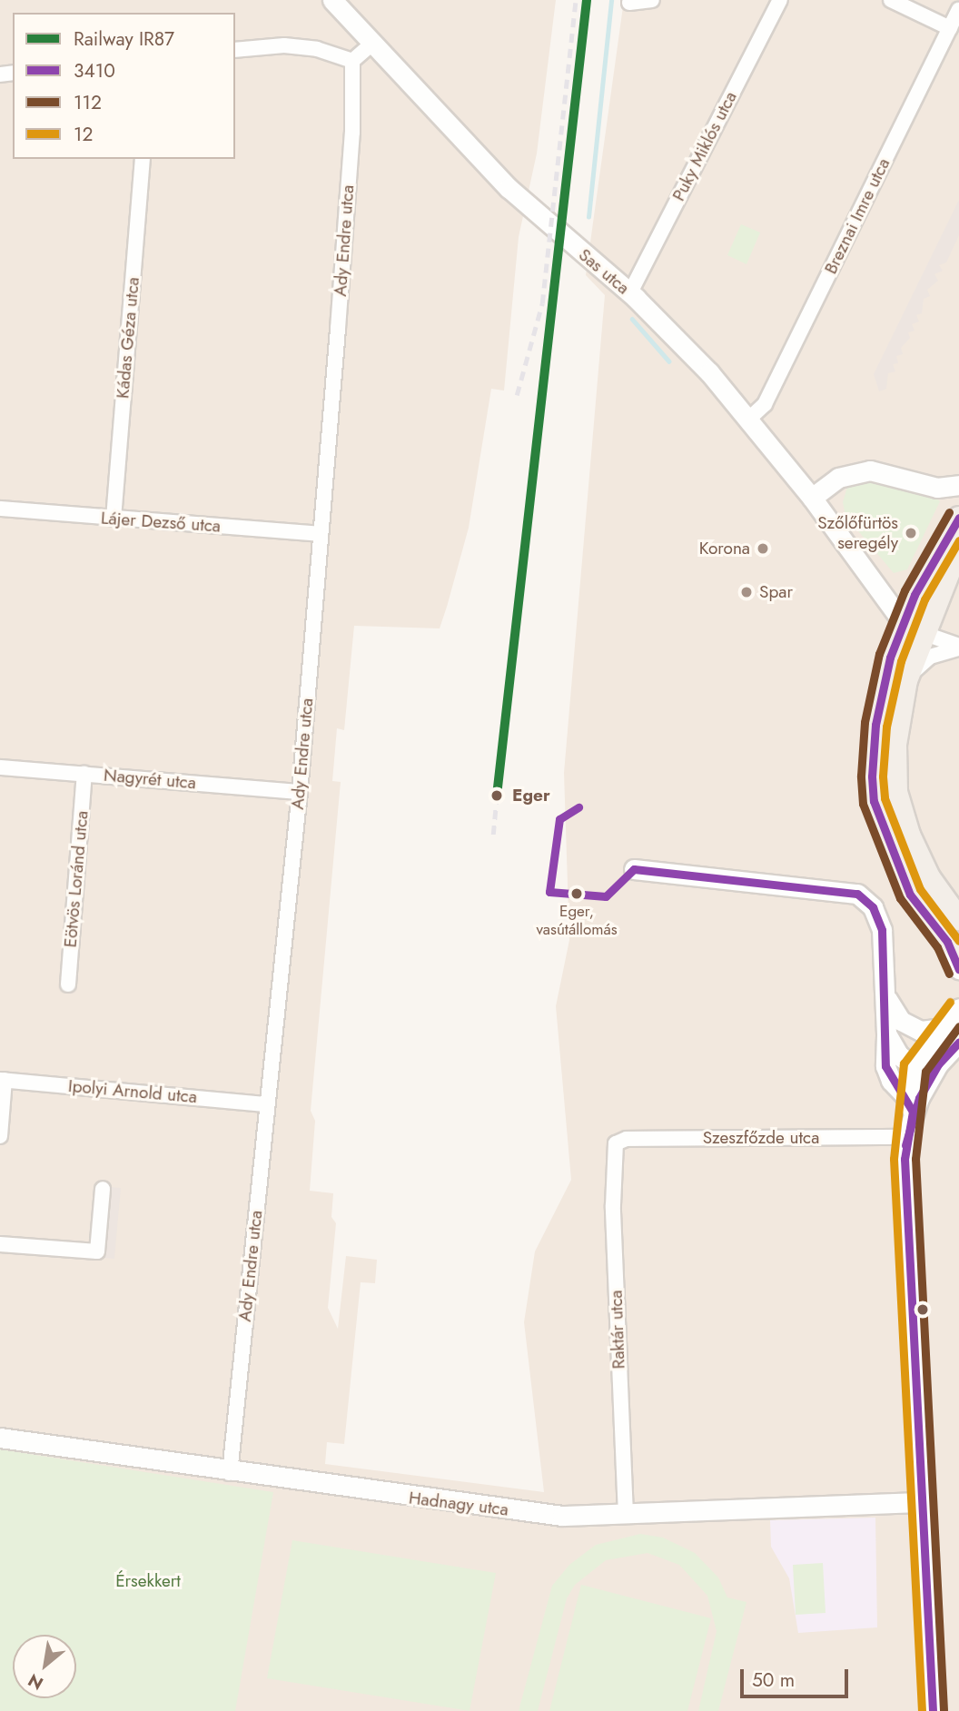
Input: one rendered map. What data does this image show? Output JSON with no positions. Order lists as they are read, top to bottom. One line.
{"streets":{"street":["Puky Miklós utca","Breznai Imre utca","Ady Endre utca","Sas utca","Kádas Géza utca","Lájer Dezső utca","Nagyrét utca","Eötvös Loránd utca","Ipolyi Arnold utca","Szeszfőzde utca","Raktár utca","Hadnagy utca"]},"crossings":[["Puky Miklós utca","Sas utca"],["Breznai Imre utca","Sas utca"],["Ady Endre utca","Lájer Dezső utca"],["Ady Endre utca","Nagyrét utca"],["Ady Endre utca","Ipolyi Arnold utca"],["Ady Endre utca","Hadnagy utca"],["Kádas Géza utca","Lájer Dezső utca"],["Nagyrét utca","Eötvös Loránd utca"],["Szeszfőzde utca","Raktár utca"],["Raktár utca","Hadnagy utca"]],"parks":["Érsekkert"],"places":["Szőlőfürtös seregély","Korona","Spar","Eger","Eger, vasútállomás"],"lines":["rail line IR87","transit line 112","transit line 3410","transit line 12"],"legend":["Railway IR87","3410","112","12"],"scale_bar":"50 m","north":"bottom left"}
